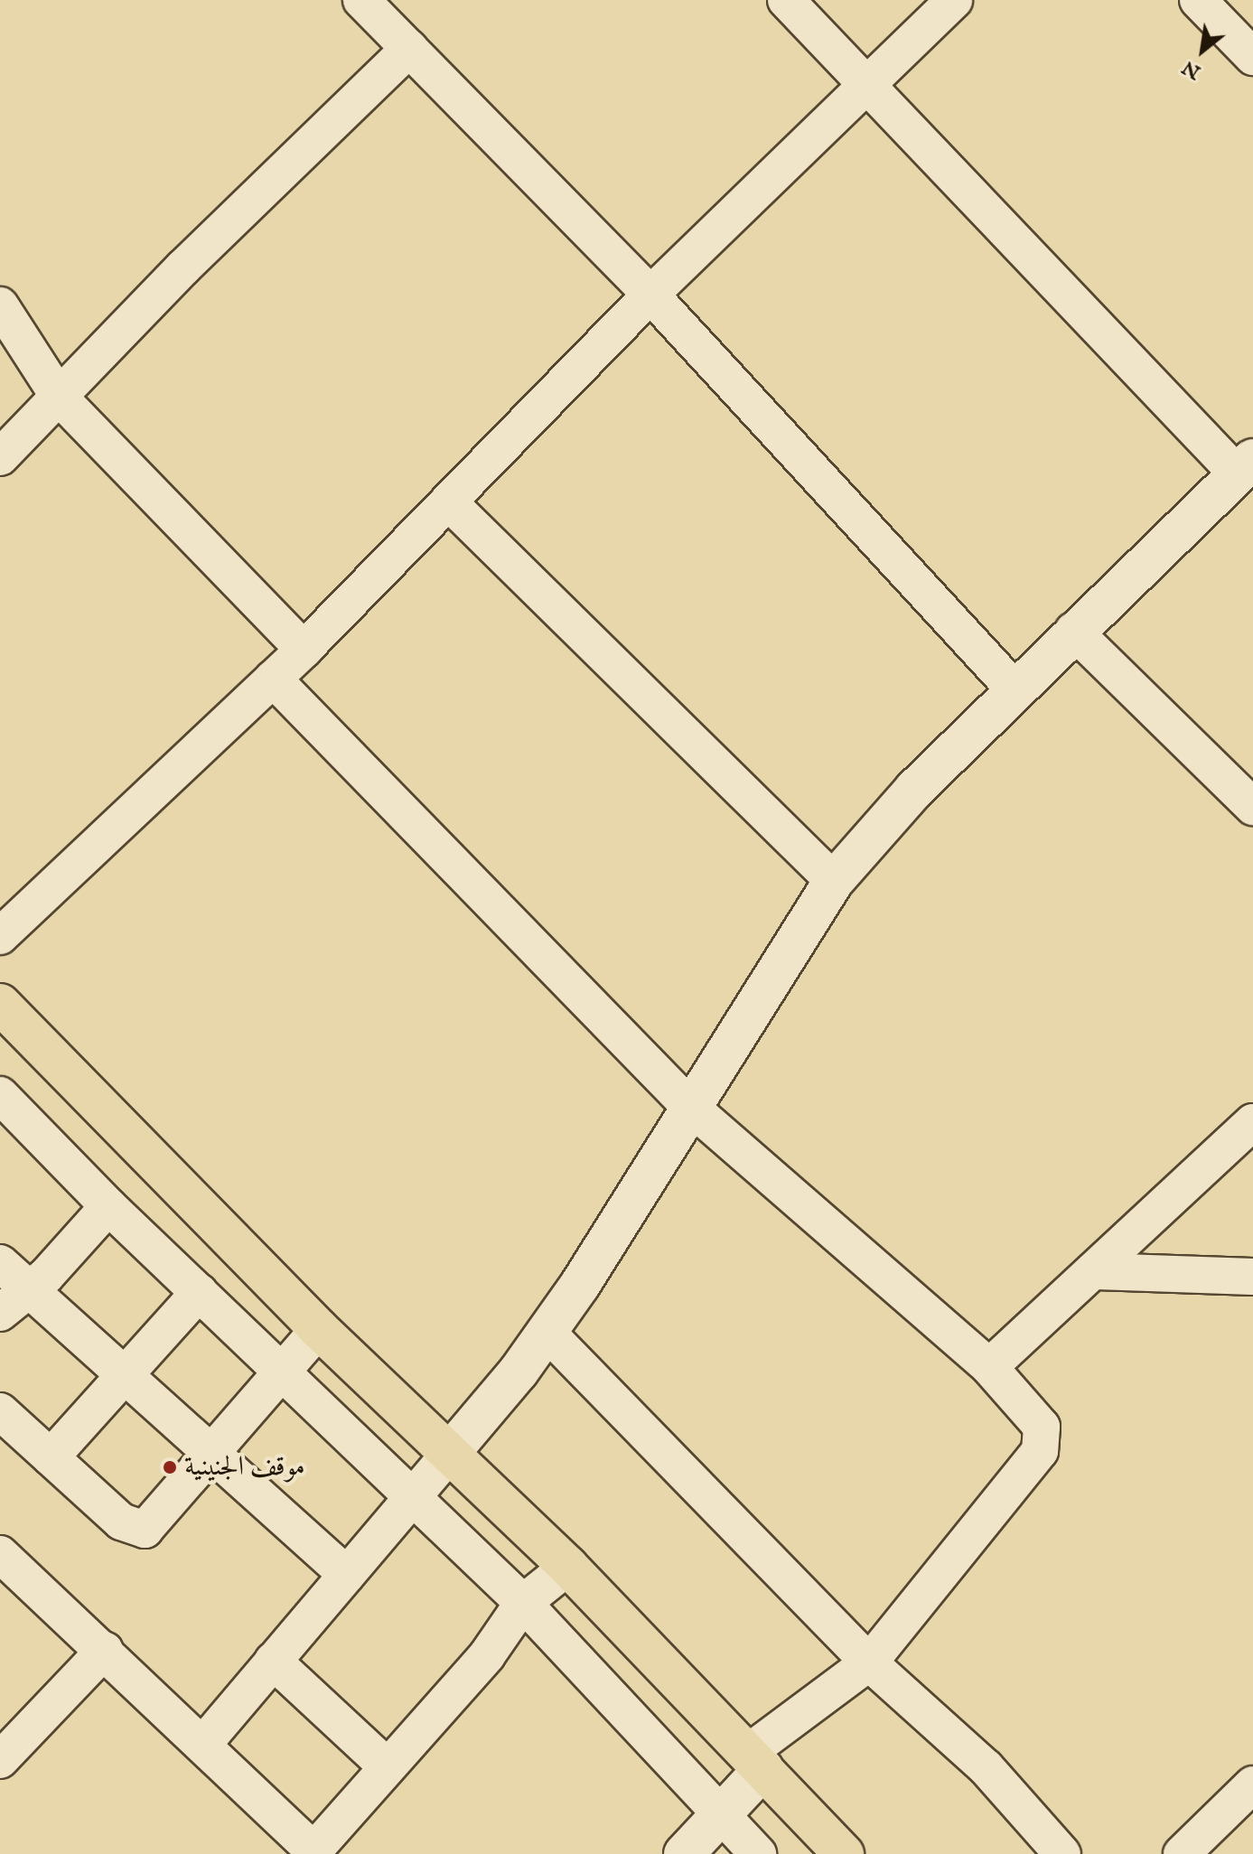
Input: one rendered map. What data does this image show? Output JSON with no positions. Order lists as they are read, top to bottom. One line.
{"places":["موقف الجنينية"],"north":"bottom left"}
